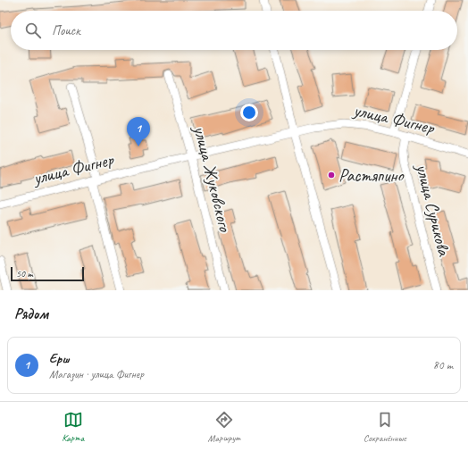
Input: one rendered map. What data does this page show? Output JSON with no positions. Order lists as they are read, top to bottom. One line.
{"streets":{"street":["улица Фигнер","улица Жуковского","улица Сурикова"]},"crossings":[["улица Фигнер","улица Жуковского"],["улица Фигнер","улица Сурикова"]],"places":["Растяпино"],"scale_bar":"50 m","page":{"search":"Поиск","pins":"1","scale":"50 m","heading":"Рядом","list":[{"mark":"1","name":"Ерш","note":"Магазин · улица Фигнер","value":"80 m"}],"nav":["Карта","Маршрут","Сохранённые"]}}
